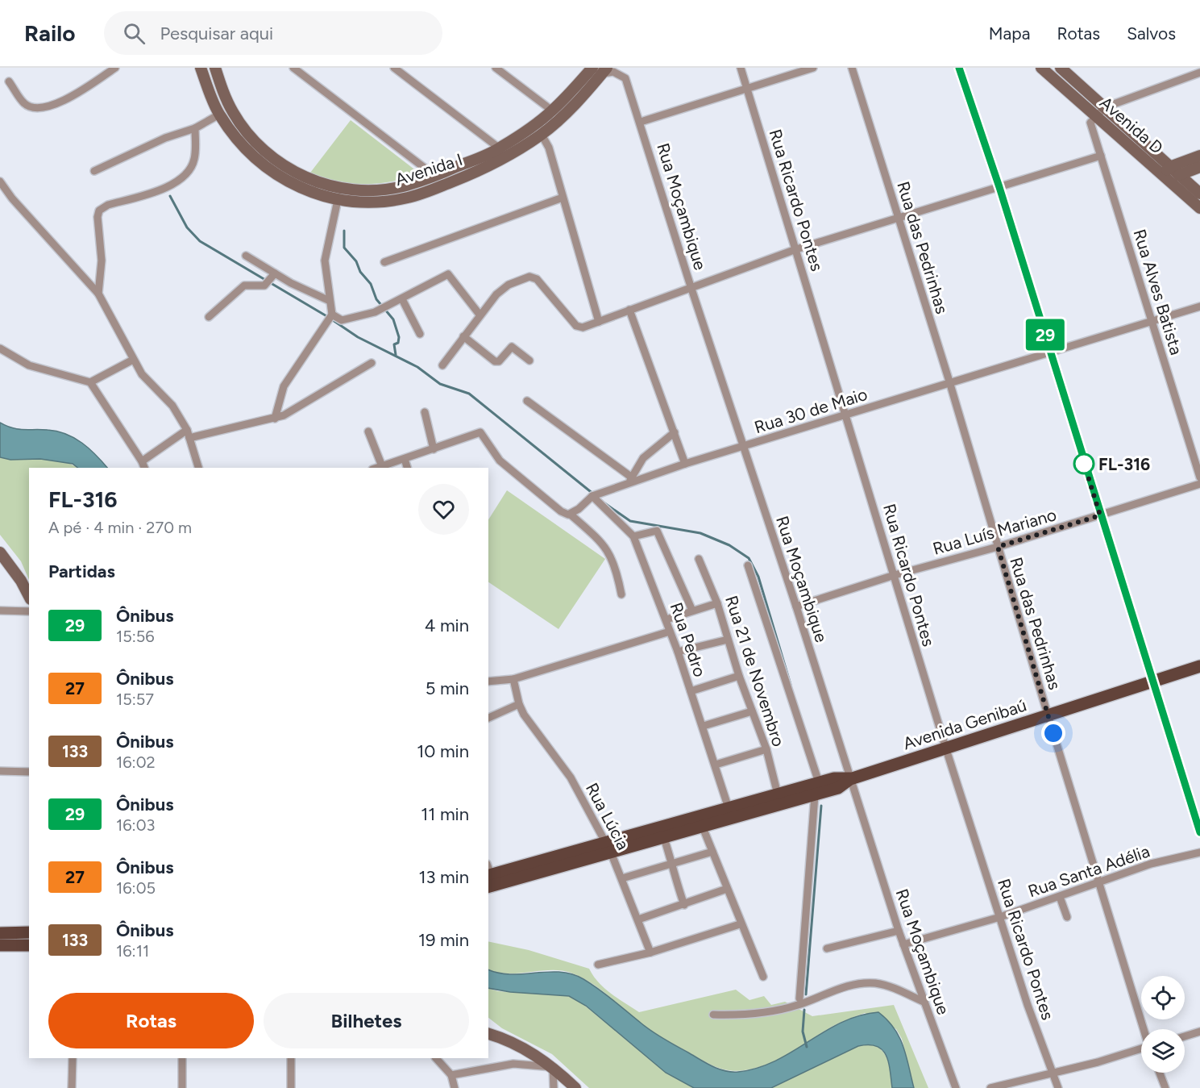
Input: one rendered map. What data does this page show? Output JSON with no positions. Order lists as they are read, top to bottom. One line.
{"streets":{"main road":["Avenida Genibaú"],"street":["Avenida D","Avenida I","Rua Ricardo Pontes","Rua Moçambique","Rua das Pedrinhas","Rua Alves Batista","Rua 30 de Maio","Rua Luís Mariano","Rua Pedro","Rua 21 de Novembro","Rua Lúcia","Rua Santa Adélia"]},"crossings":[["Avenida D","Rua Alves Batista"],["Rua Ricardo Pontes","Rua 30 de Maio"],["Rua Ricardo Pontes","Rua Luís Mariano"],["Rua Ricardo Pontes","Avenida Genibaú"],["Rua Ricardo Pontes","Rua Santa Adélia"],["Rua Moçambique","Rua 30 de Maio"],["Rua Moçambique","Rua Luís Mariano"],["Rua Moçambique","Avenida Genibaú"],["Rua Moçambique","Rua Santa Adélia"],["Rua das Pedrinhas","Rua 30 de Maio"],["Rua das Pedrinhas","Rua Luís Mariano"],["Rua das Pedrinhas","Avenida Genibaú"],["Rua das Pedrinhas","Rua Santa Adélia"],["Rua Alves Batista","Rua 30 de Maio"],["Rua 30 de Maio","Rua Pedro"],["Rua Pedro","Avenida Genibaú"],["Rua 21 de Novembro","Avenida Genibaú"],["Avenida Genibaú","Rua Lúcia"]],"places":["FL-316"],"lines":["bus line 29"],"page":{"header":"Railo","search":"Pesquisar aqui","nav":["Mapa","Rotas","Salvos"],"on_map":"29","heading":[["FL-316","A pé · 4 min · 270 m"],"Partidas"],"list":[{"mark":"29","name":"Ônibus","note":"15:56","value":"4 min"},{"mark":"27","name":"Ônibus","note":"15:57","value":"5 min"},{"mark":"133","name":"Ônibus","note":"16:02","value":"10 min"},{"mark":"29","name":"Ônibus","note":"16:03","value":"11 min"},{"mark":"27","name":"Ônibus","note":"16:05","value":"13 min"},{"mark":"133","name":"Ônibus","note":"16:11","value":"19 min"}],"buttons":["Rotas","Bilhetes"]}}
